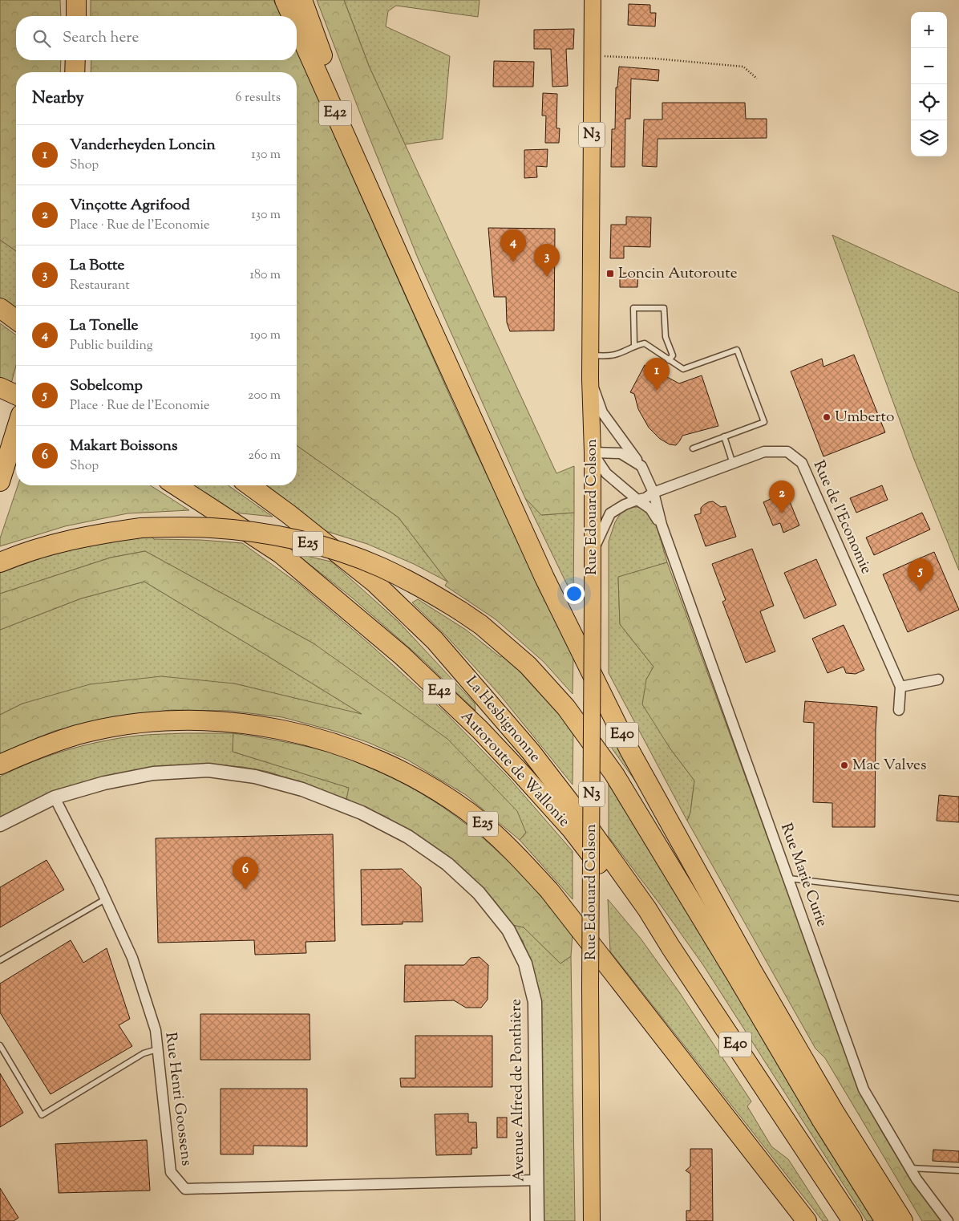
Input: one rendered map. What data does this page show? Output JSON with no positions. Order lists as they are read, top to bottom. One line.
{"streets":{"highway":["E42","E25","La Hesbignonne","E40","Autoroute de Wallonie"],"main road":["N3","Rue Edouard Colson"],"street":["Rue de l'Economie","Rue Marie Curie","Avenue Alfred de Ponthière","Rue Henri Goossens"]},"crossings":[["E42","E40"],["Rue Edouard Colson","Rue de l'Economie"],["La Hesbignonne","E40"],["La Hesbignonne","Autoroute de Wallonie"],["E40","Autoroute de Wallonie"],["Avenue Alfred de Ponthière","Rue Henri Goossens"]],"places":{"transit":["Loncin Autoroute"],"other":["Umberto","Mac Valves"]},"page":{"map_buttons":["+","−"],"search":"Search here","heading":["Nearby","6 results"],"list":[{"mark":"1","name":"Vanderheyden Loncin","note":"Shop","value":"130 m"},{"mark":"2","name":"Vinçotte Agrifood","note":"Place · Rue de l'Economie","value":"130 m"},{"mark":"3","name":"La Botte","note":"Restaurant","value":"180 m"},{"mark":"4","name":"La Tonelle","note":"Public building","value":"190 m"},{"mark":"5","name":"Sobelcomp","note":"Place · Rue de l'Economie","value":"200 m"},{"mark":"6","name":"Makart Boissons","note":"Shop","value":"260 m"}],"pins":["4","3","1","2","5","6"]}}
